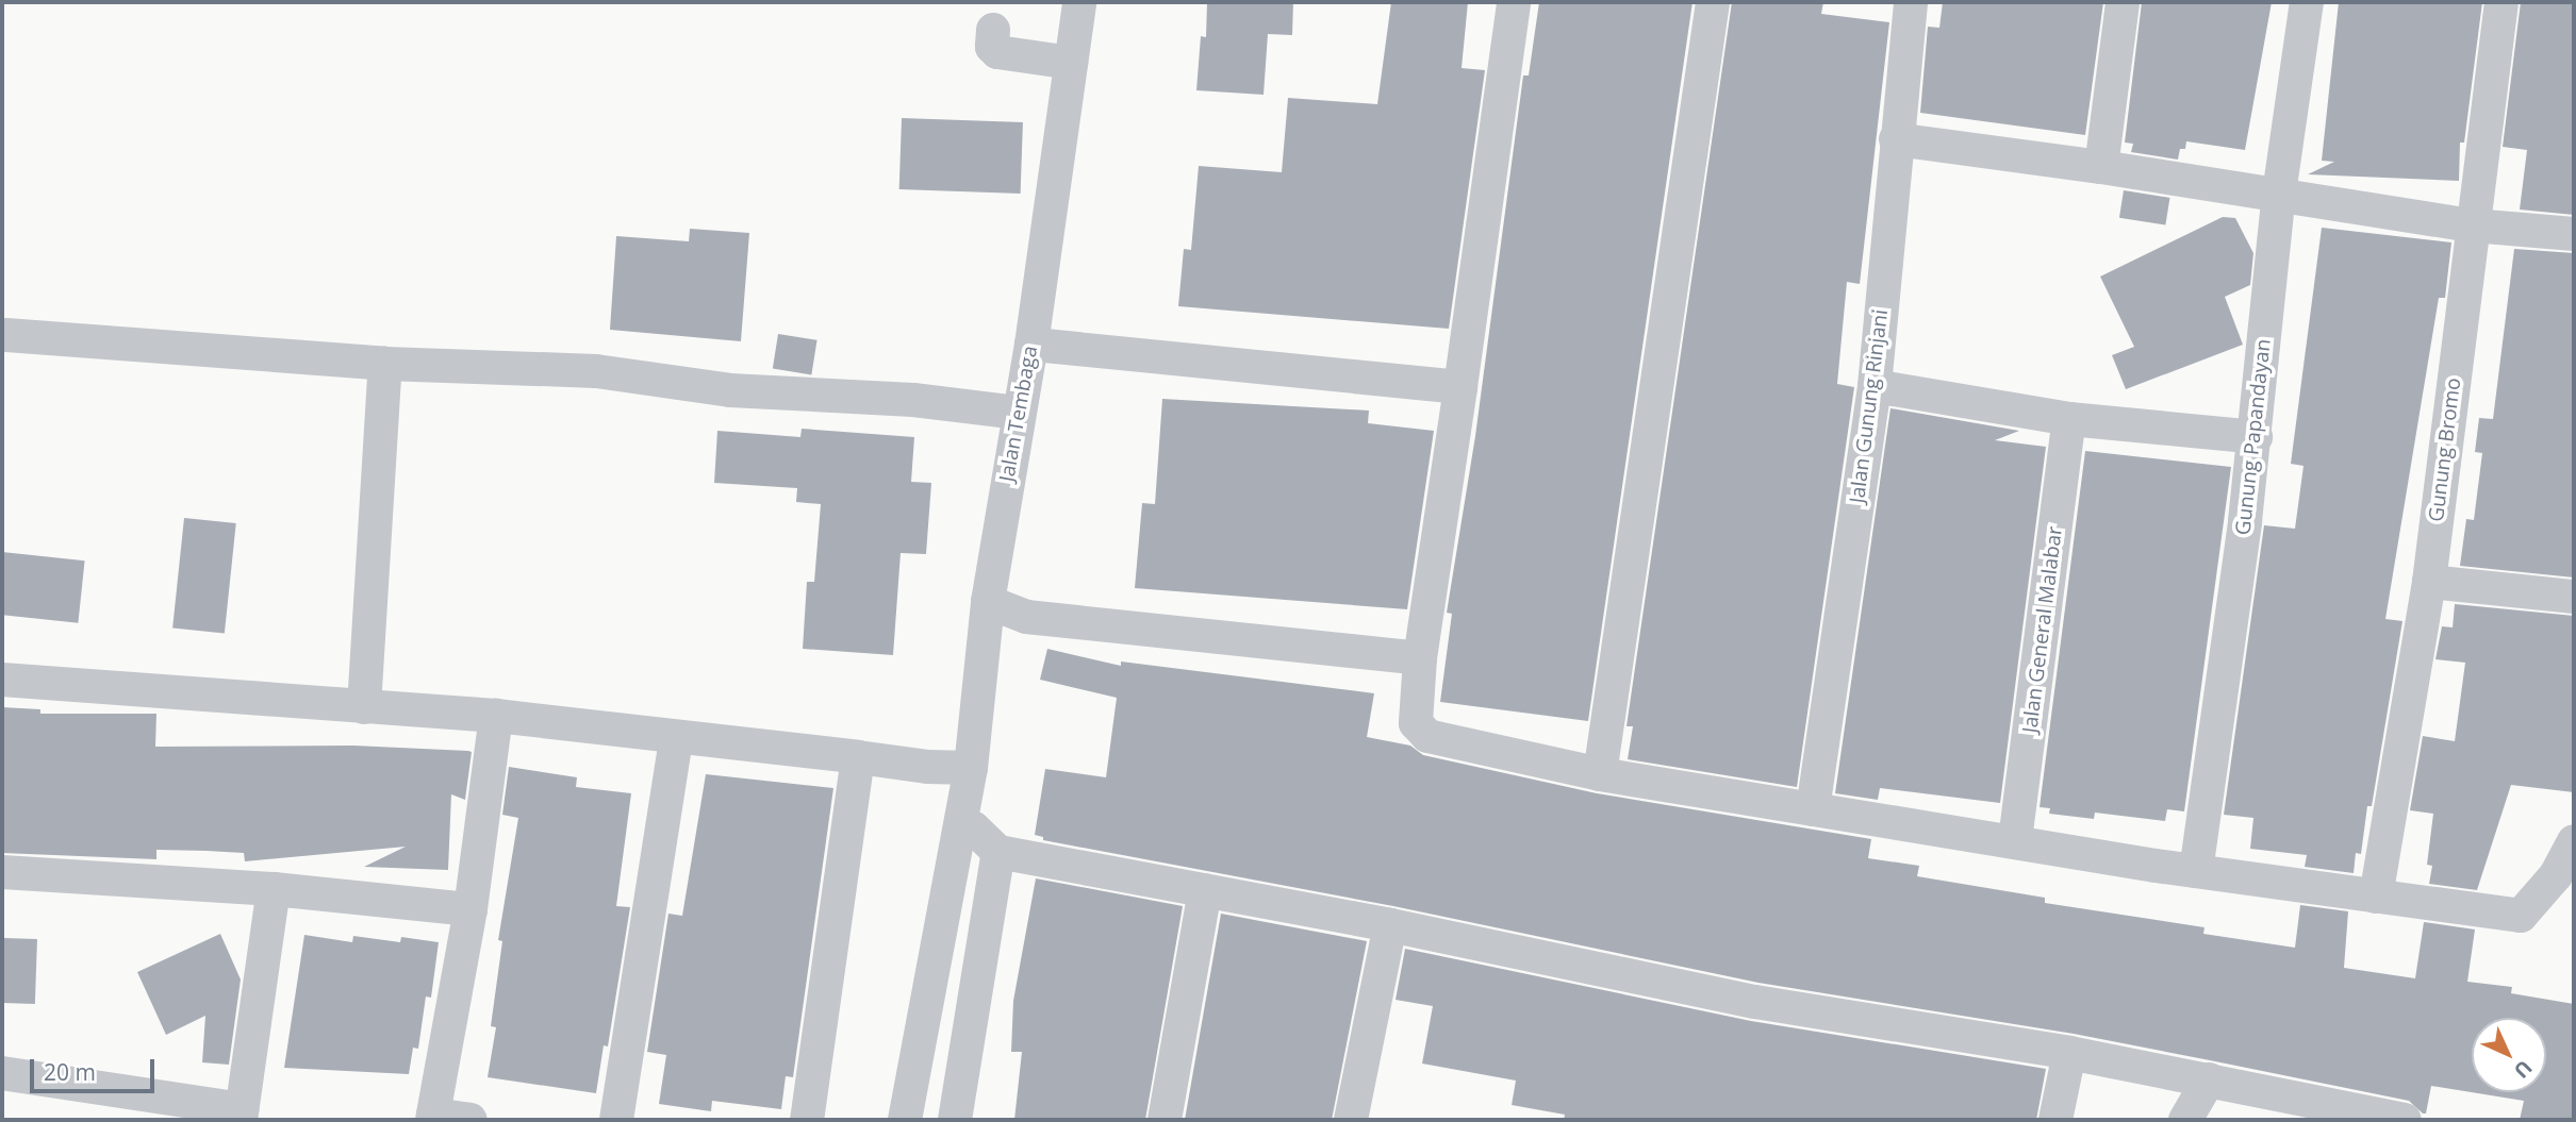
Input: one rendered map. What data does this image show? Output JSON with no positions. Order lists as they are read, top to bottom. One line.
{"streets":{"street":["Jalan Gunung Rinjani","Jalan Tembaga","Gunung Papandayan","Gunung Bromo","Jalan General Malabar"]},"scale_bar":"20 m","north":"bottom right"}
